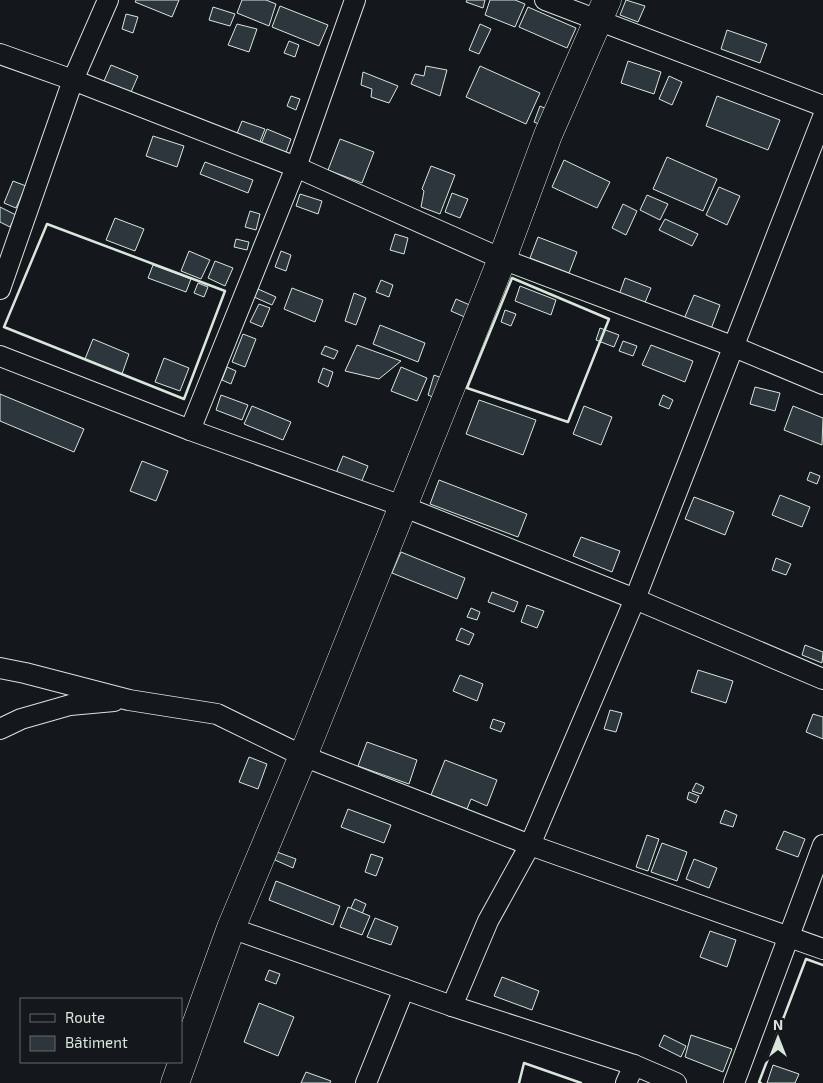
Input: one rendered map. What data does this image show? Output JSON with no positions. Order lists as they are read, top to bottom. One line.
{"legend":["Route","Bâtiment"],"north":"top"}
